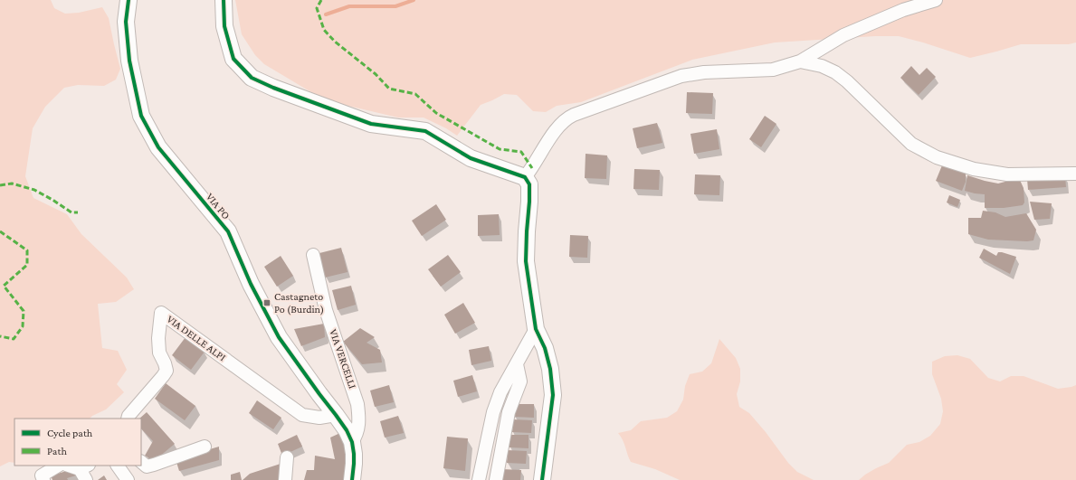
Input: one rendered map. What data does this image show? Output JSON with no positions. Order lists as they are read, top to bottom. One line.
{"streets":{"street":["VIA PO","VIA DELLE ALPI","VIA VERCELLI"]},"crossings":[["VIA PO","VIA DELLE ALPI"],["VIA PO","VIA VERCELLI"]],"places":{"transit":["Castagneto Po (Burdin)"]},"legend":["Cycle path","Path"]}
